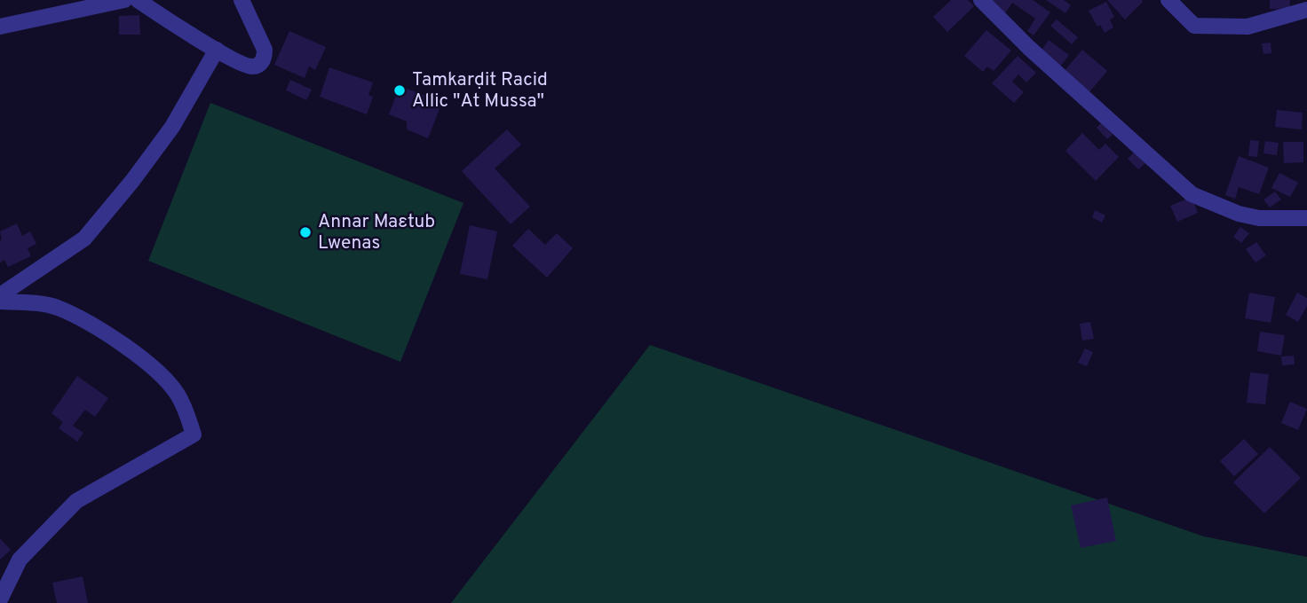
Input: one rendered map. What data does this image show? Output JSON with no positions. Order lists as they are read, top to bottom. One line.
{"places":["Tamkarḍit Racid Allic \"At Mussa\"","Annar Maɛtub Lwenas"]}
